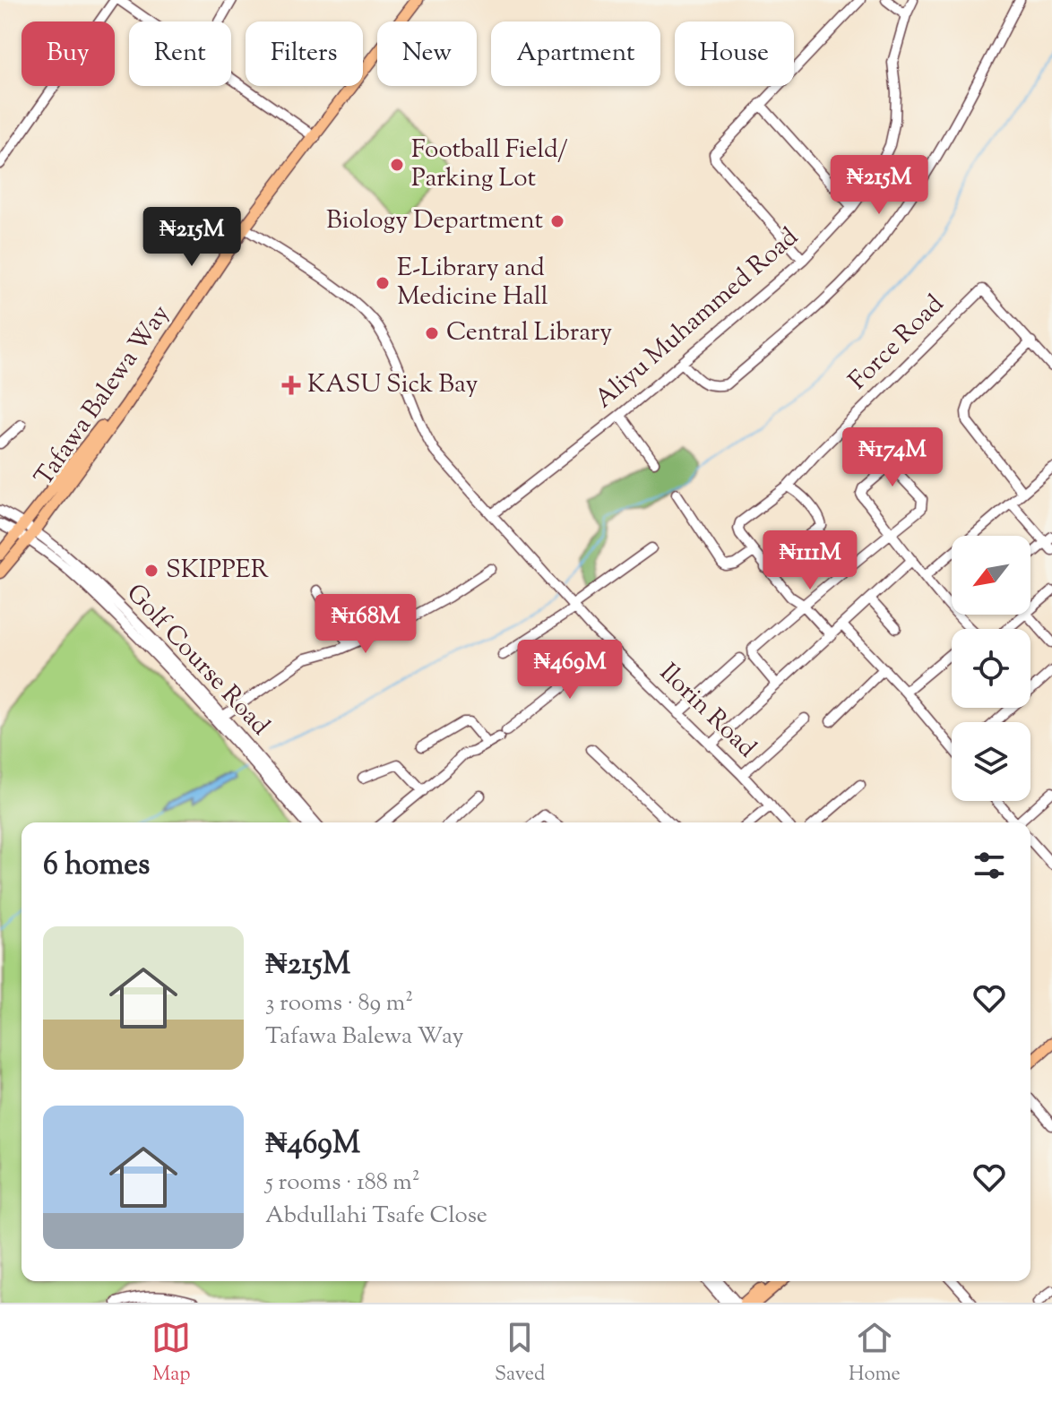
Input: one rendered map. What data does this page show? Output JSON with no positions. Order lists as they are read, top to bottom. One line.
{"streets":{"main road":["Tafawa Balewa Way"],"street":["Aliyu Muhammed Road","Force Road","Golf Course Road","Ilorin Road"]},"crossings":[["Aliyu Muhammed Road","Ilorin Road"],["Tafawa Balewa Way","Golf Course Road"],["Tafawa Balewa Way","Ilorin Road"]],"places":{"other":["Football Field/ Parking Lot","Biology Department","E-Library and Medicine Hall","Central Library","SKIPPER"],"health":["KASU Sick Bay"]},"north":"bottom left","page":{"chip":["Buy","Rent","Filters","New","Apartment","House"],"price":["₦215M","₦215M","₦174M","₦111M","₦168M","₦469M"],"heading":"6 homes","list":[{"name":"₦215M","note":"3 rooms · 89 m² · Tafawa Balewa Way"},{"name":"₦469M","note":"5 rooms · 188 m² · Abdullahi Tsafe Close"}],"tabs":["Map","Saved","Home"]}}
